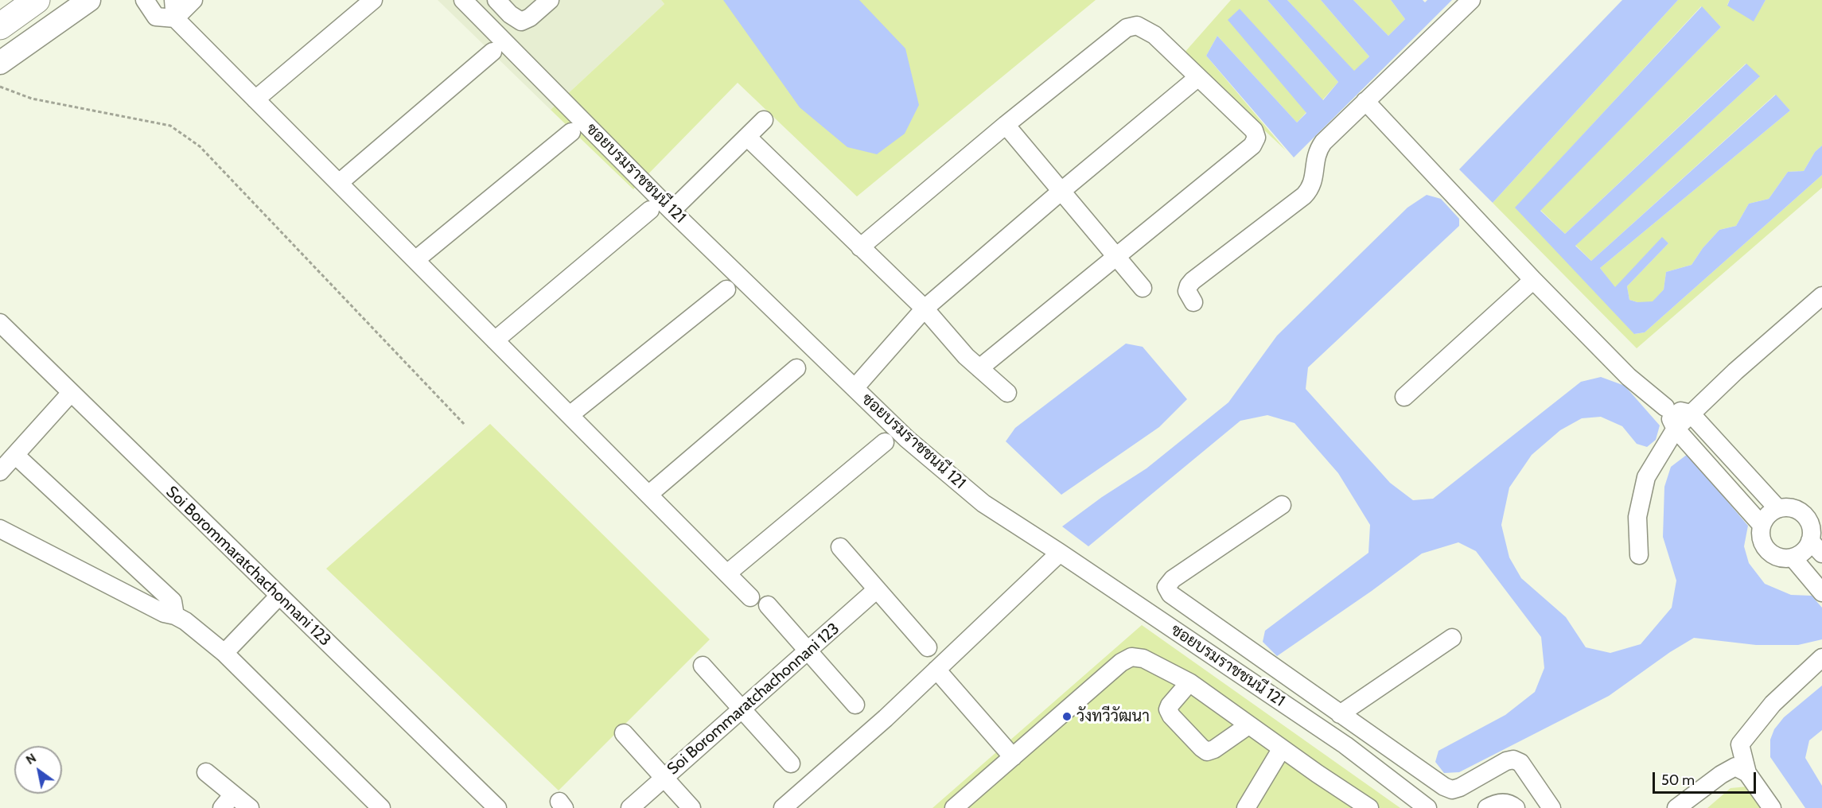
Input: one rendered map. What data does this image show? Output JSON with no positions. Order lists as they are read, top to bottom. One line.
{"streets":{"street":["ซอยบรมราชชนนี 121","Soi Borommaratchachonnani 123"]},"places":["วังทวีวัฒนา"],"scale_bar":"50 m","north":"top left"}
